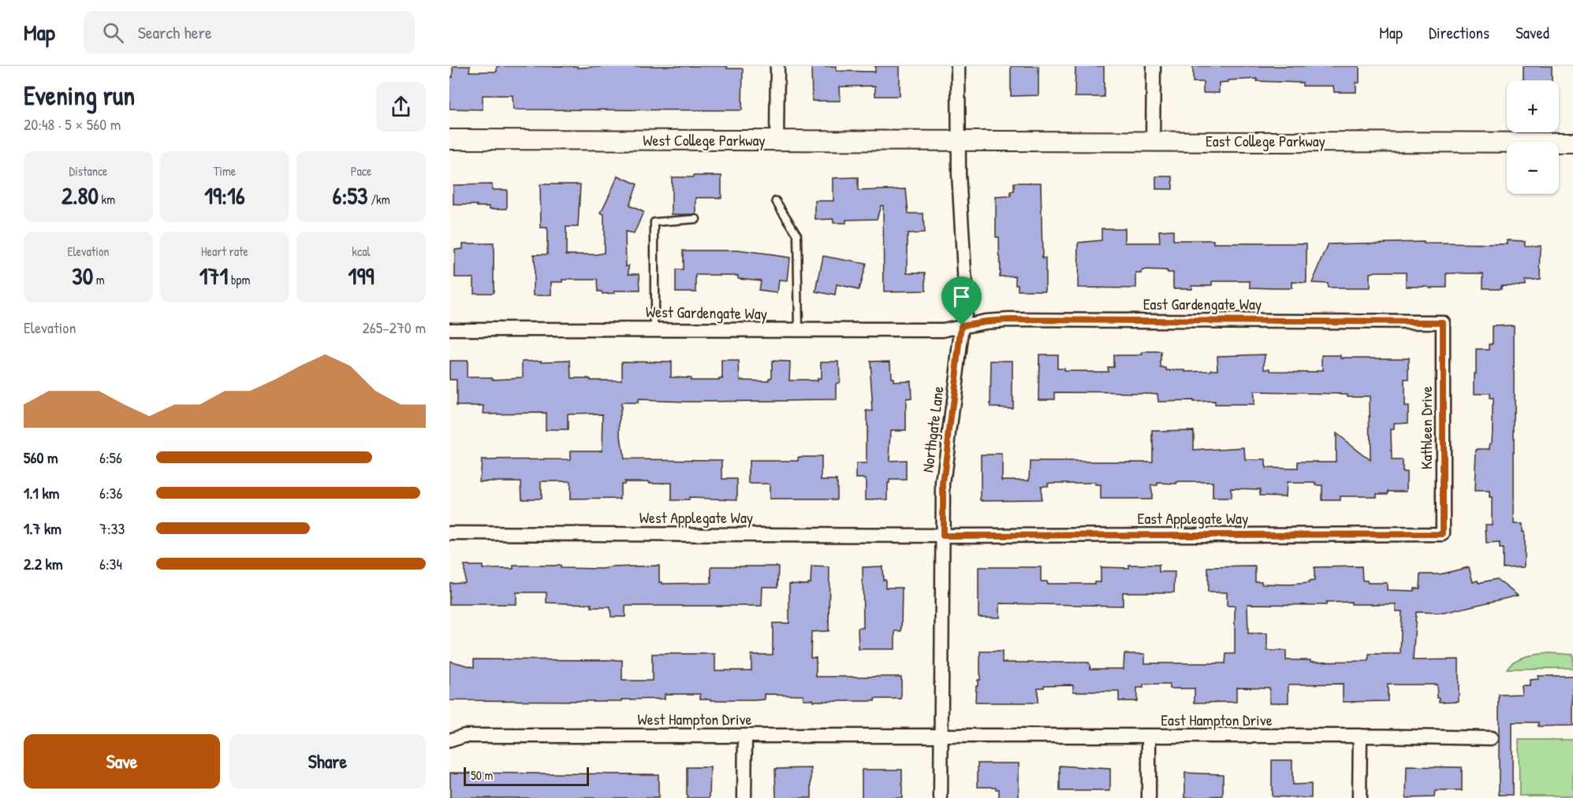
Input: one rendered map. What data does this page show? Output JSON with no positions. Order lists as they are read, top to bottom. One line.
{"streets":{"main road":["West College Parkway","East College Parkway"],"street":["East Gardengate Way","West Gardengate Way","Kathleen Drive","Northgate Lane","West Applegate Way","East Applegate Way","West Hampton Drive","East Hampton Drive"]},"crossings":[["West College Parkway","East College Parkway"],["West College Parkway","Northgate Lane"],["East College Parkway","Northgate Lane"],["East Gardengate Way","West Gardengate Way"],["East Gardengate Way","Kathleen Drive"],["East Gardengate Way","Northgate Lane"],["West Gardengate Way","Northgate Lane"],["Kathleen Drive","East Applegate Way"],["Northgate Lane","West Applegate Way"],["Northgate Lane","East Applegate Way"],["Northgate Lane","West Hampton Drive"],["Northgate Lane","East Hampton Drive"],["West Applegate Way","East Applegate Way"],["West Hampton Drive","East Hampton Drive"]],"scale_bar":"50 m","page":{"header":"Map","search":"Search here","nav":["Map","Directions","Saved"],"heading":["Evening run","20:48 · 5 × 560 m"],"map_buttons":["+","−"],"stats":[["Distance","2.80 km"],["Time","19:16"],["Pace","6:53 /km"],["Elevation","30 m"],["Heart rate","171 bpm"],["kcal","199"]],"chart":["Elevation","265–270 m"],"list":[{"name":"560 m","note":"6:56"},{"name":"1.1 km","note":"6:36"},{"name":"1.7 km","note":"7:33"},{"name":"2.2 km","note":"6:34"}],"buttons":["Save","Share"],"scale":"50 m"}}
